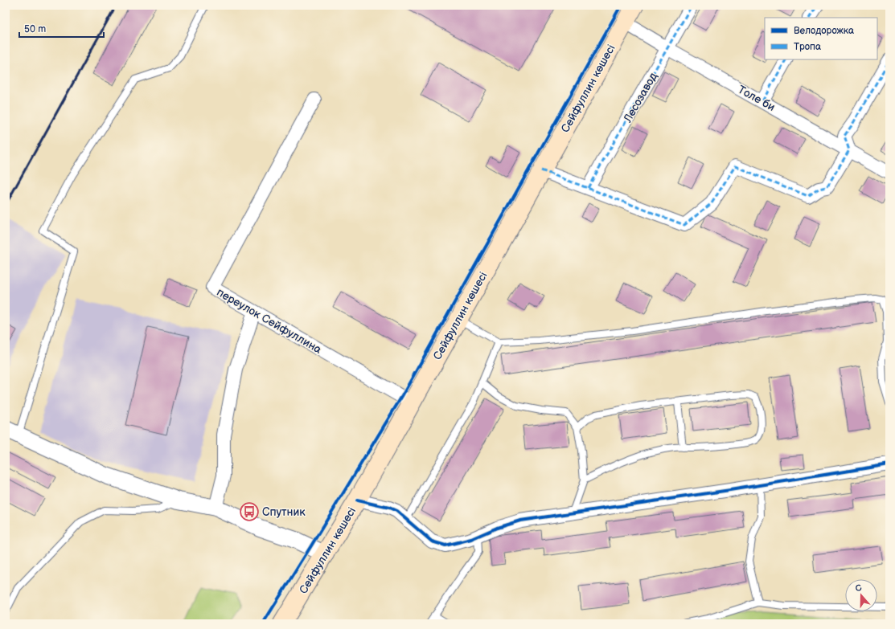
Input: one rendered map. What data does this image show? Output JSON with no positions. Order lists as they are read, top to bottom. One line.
{"streets":{"main road":["Сейфуллин көшесі"],"street":["Лесозавод","Толе би","переулок Сейфуллина"]},"crossings":[["Сейфуллин көшесі","Толе би"],["Сейфуллин көшесі","переулок Сейфуллина"],["Лесозавод","Толе би"]],"places":{"bus stop":["Спутник"]},"legend":["Велодорожка","Тропа"],"scale_bar":"50 m","north":"top"}
